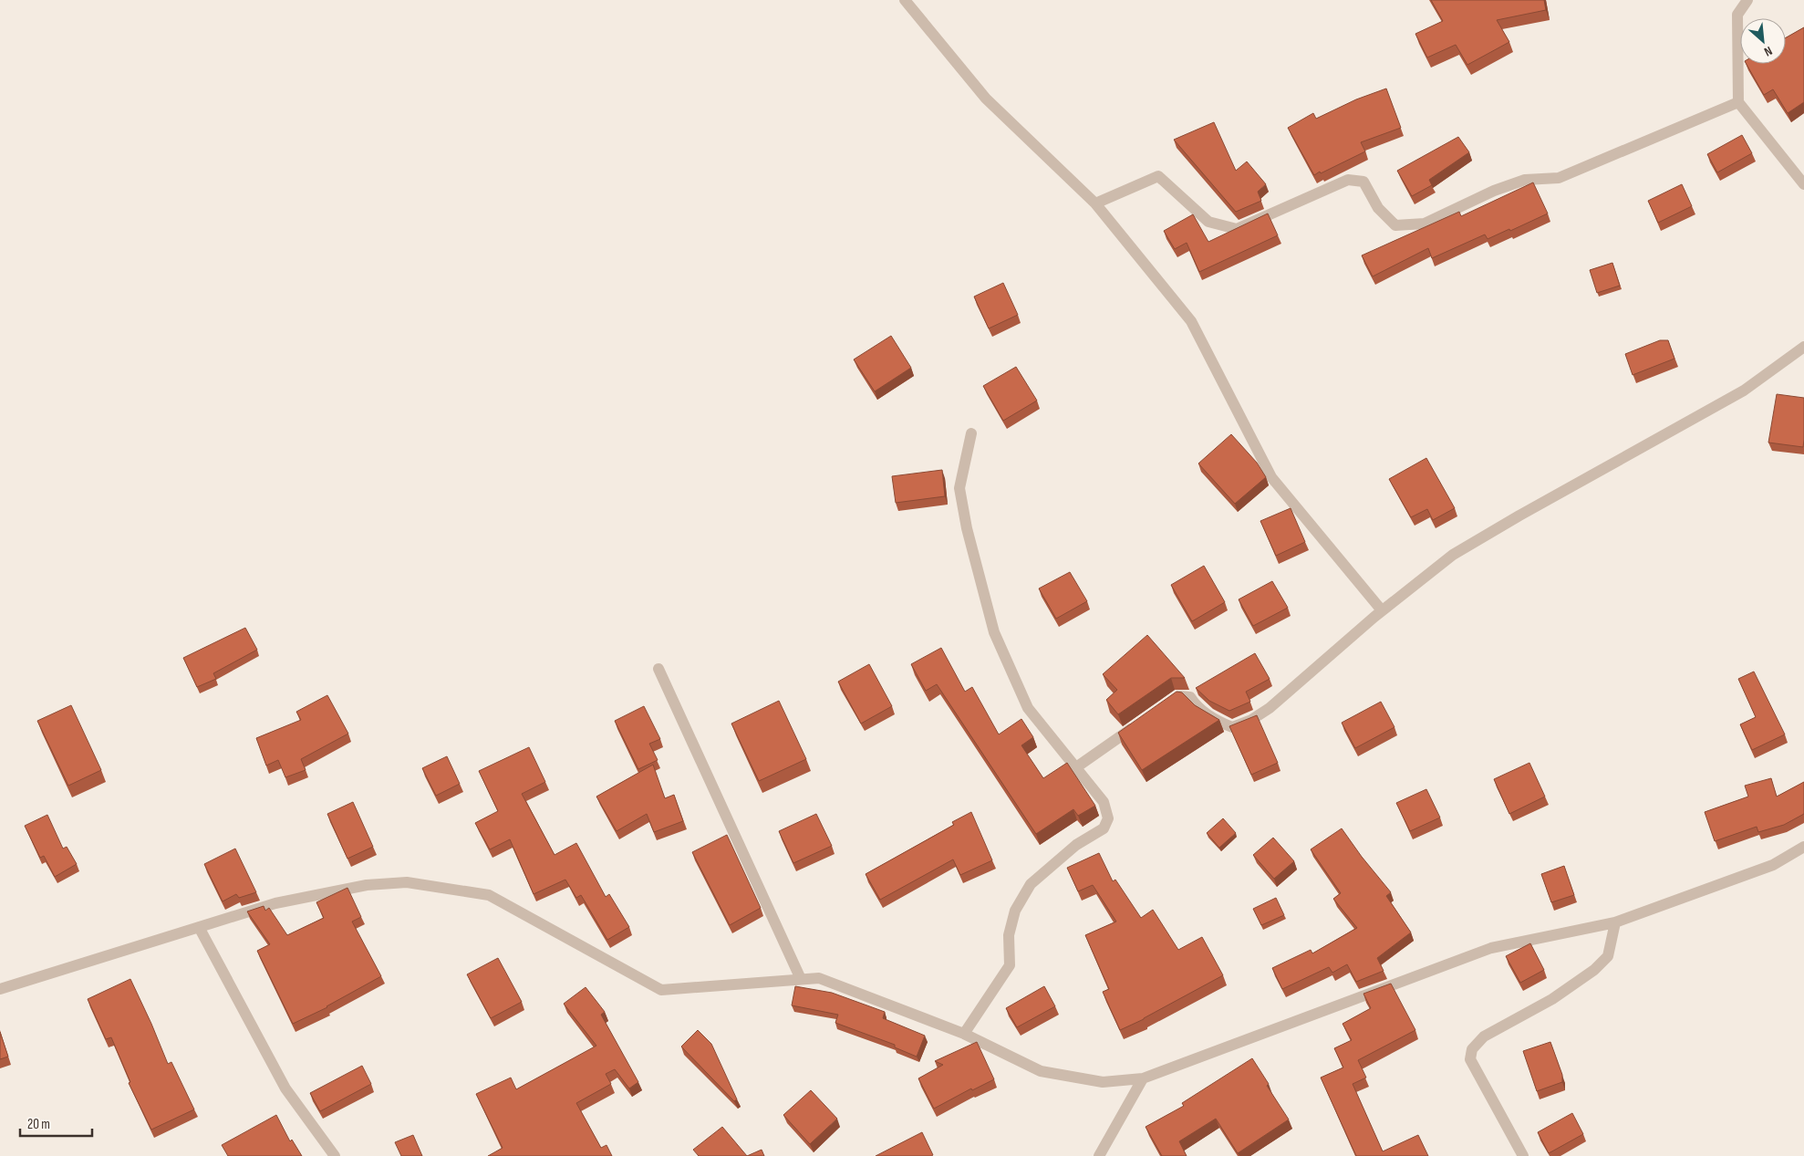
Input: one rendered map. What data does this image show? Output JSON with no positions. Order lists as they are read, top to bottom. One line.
{"scale_bar":"20 m","north":"bottom right"}
